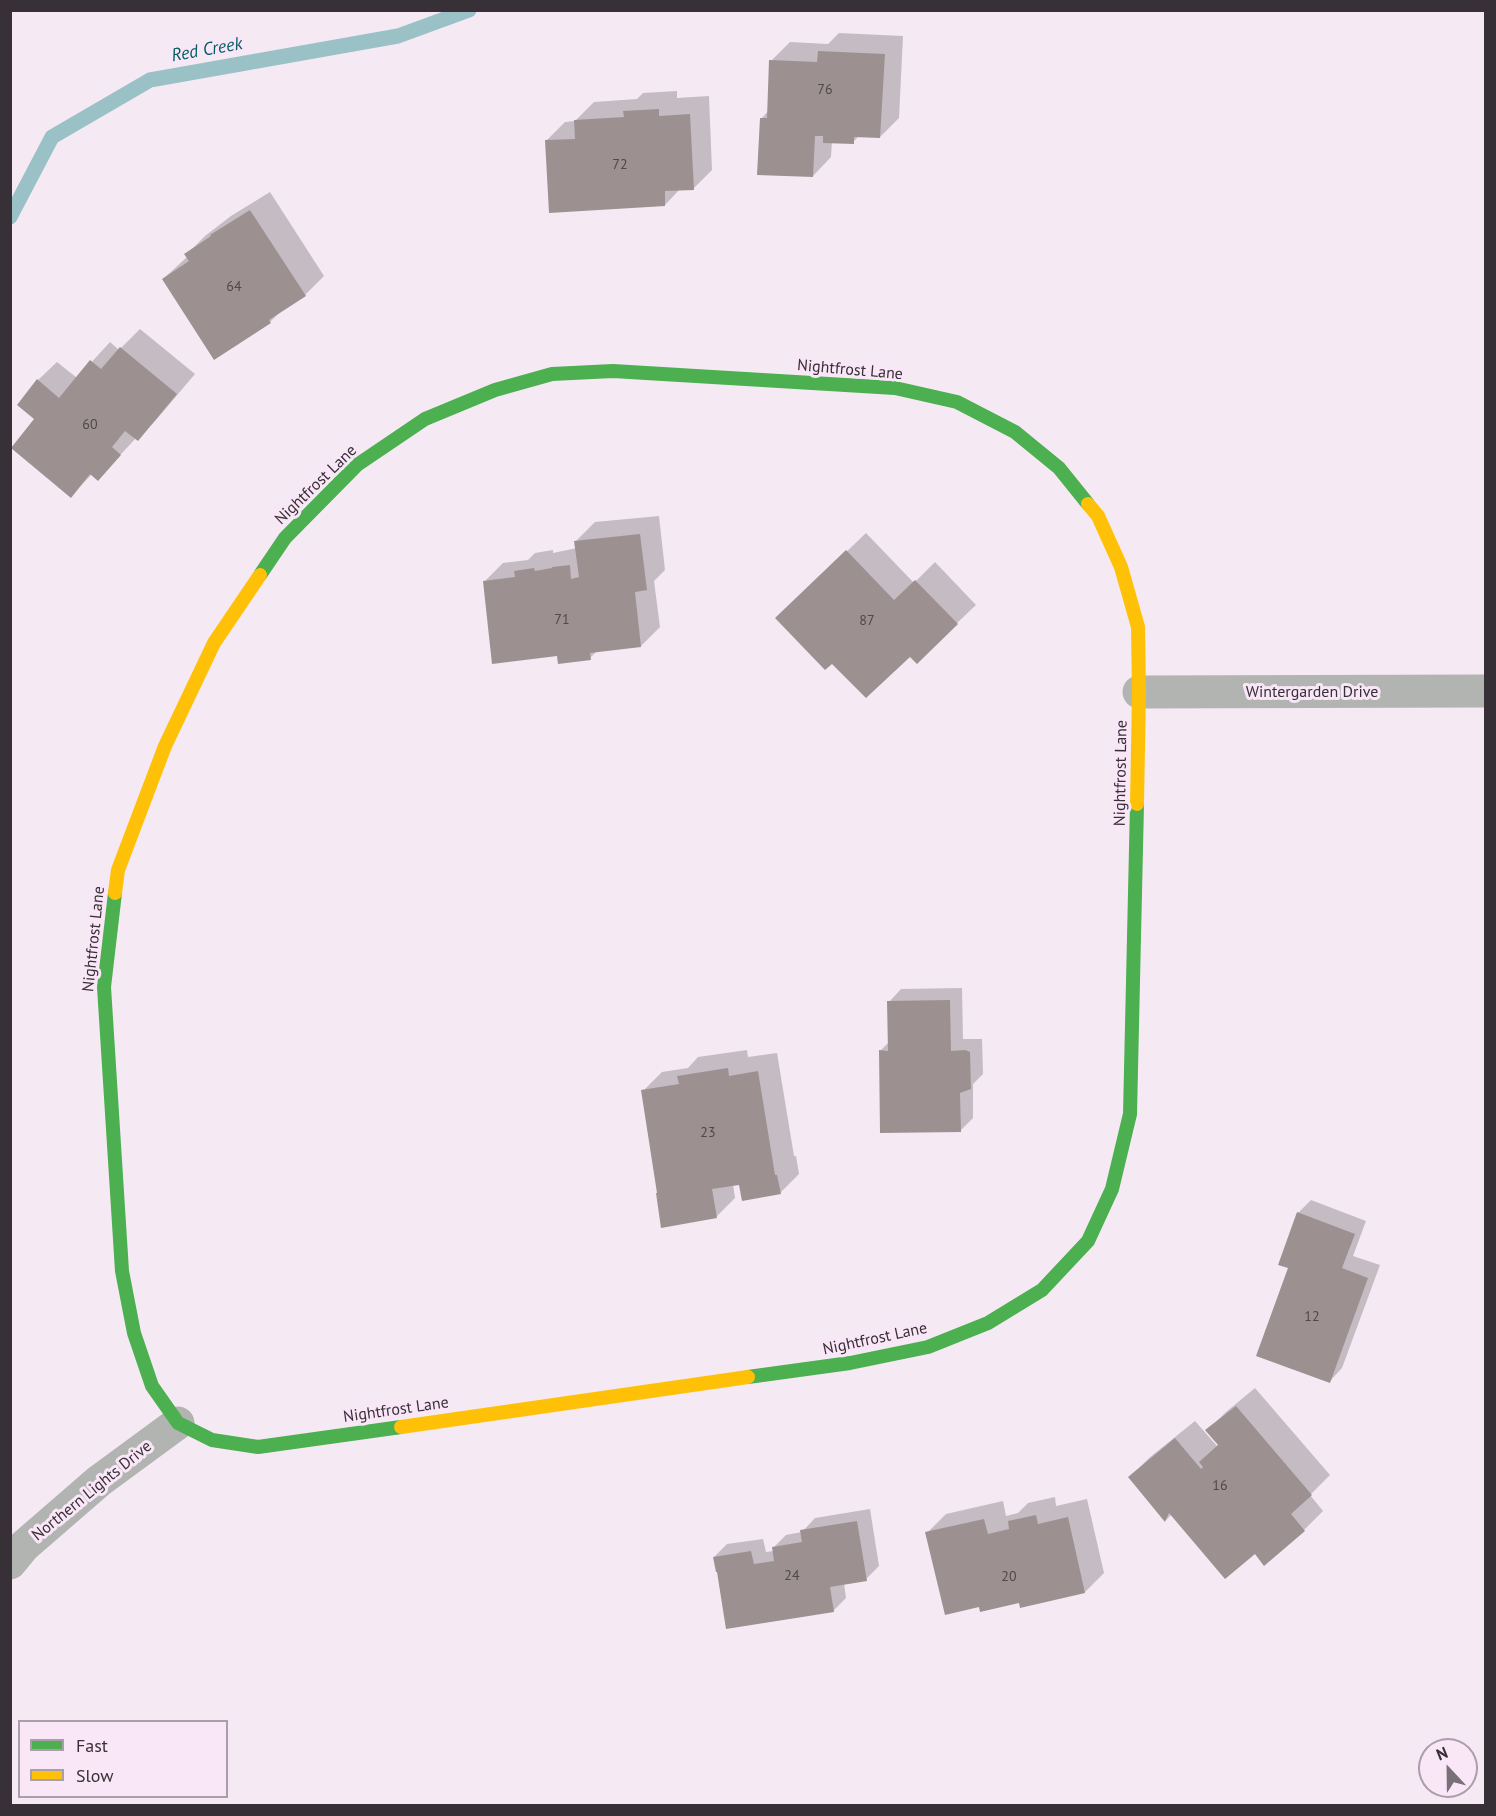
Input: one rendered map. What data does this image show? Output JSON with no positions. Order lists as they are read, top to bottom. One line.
{"streets":{"street":["Nightfrost Lane","Wintergarden Drive","Northern Lights Drive"]},"crossings":[["Nightfrost Lane","Wintergarden Drive"],["Nightfrost Lane","Northern Lights Drive"]],"water":["Red Creek"],"house_numbers":["76","72","64","60","71","87","23","12","16","24","20"],"legend":["Fast","Slow"],"north":"top"}
